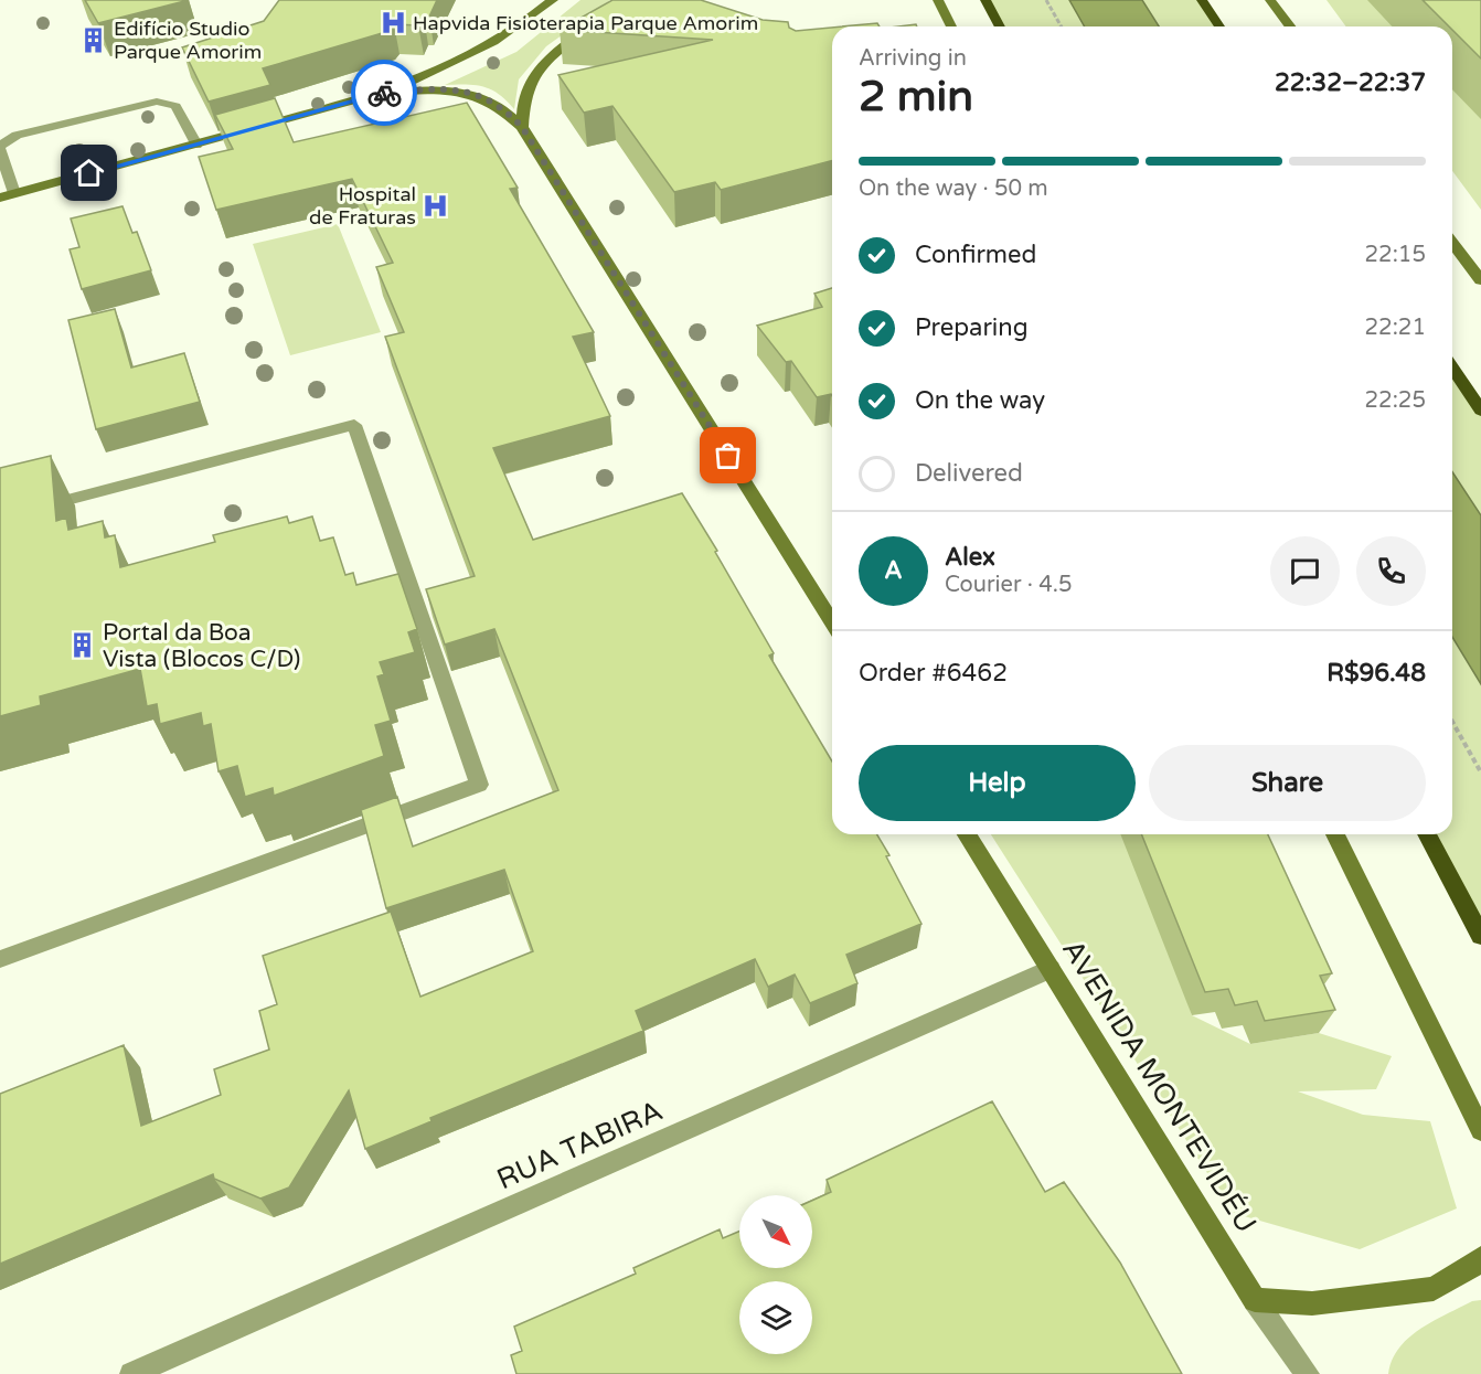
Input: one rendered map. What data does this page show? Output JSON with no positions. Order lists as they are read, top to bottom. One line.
{"streets":{"main road":["AVENIDA MONTEVIDÉU"],"street":["RUA TABIRA"]},"crossings":[["AVENIDA MONTEVIDÉU","RUA TABIRA"]],"places":{"hospital":["Hapvida Fisioterapia Parque Amorim","Hospital de Fraturas"],"building":["Edifício Studio Parque Amorim","Portal da Boa Vista (Blocos C/D)"]},"north":"bottom right","page":{"heading":["2 min","Arriving in","22:32–22:37"],"panel":["Alex","Courier · 4.5","Order #6462","R$96.48"],"bar":"On the way · 50 m","list":[["Confirmed","22:15"],["Preparing","22:21"],["On the way","22:25"],"Delivered"],"round":"A","buttons":["Help","Share"]}}
